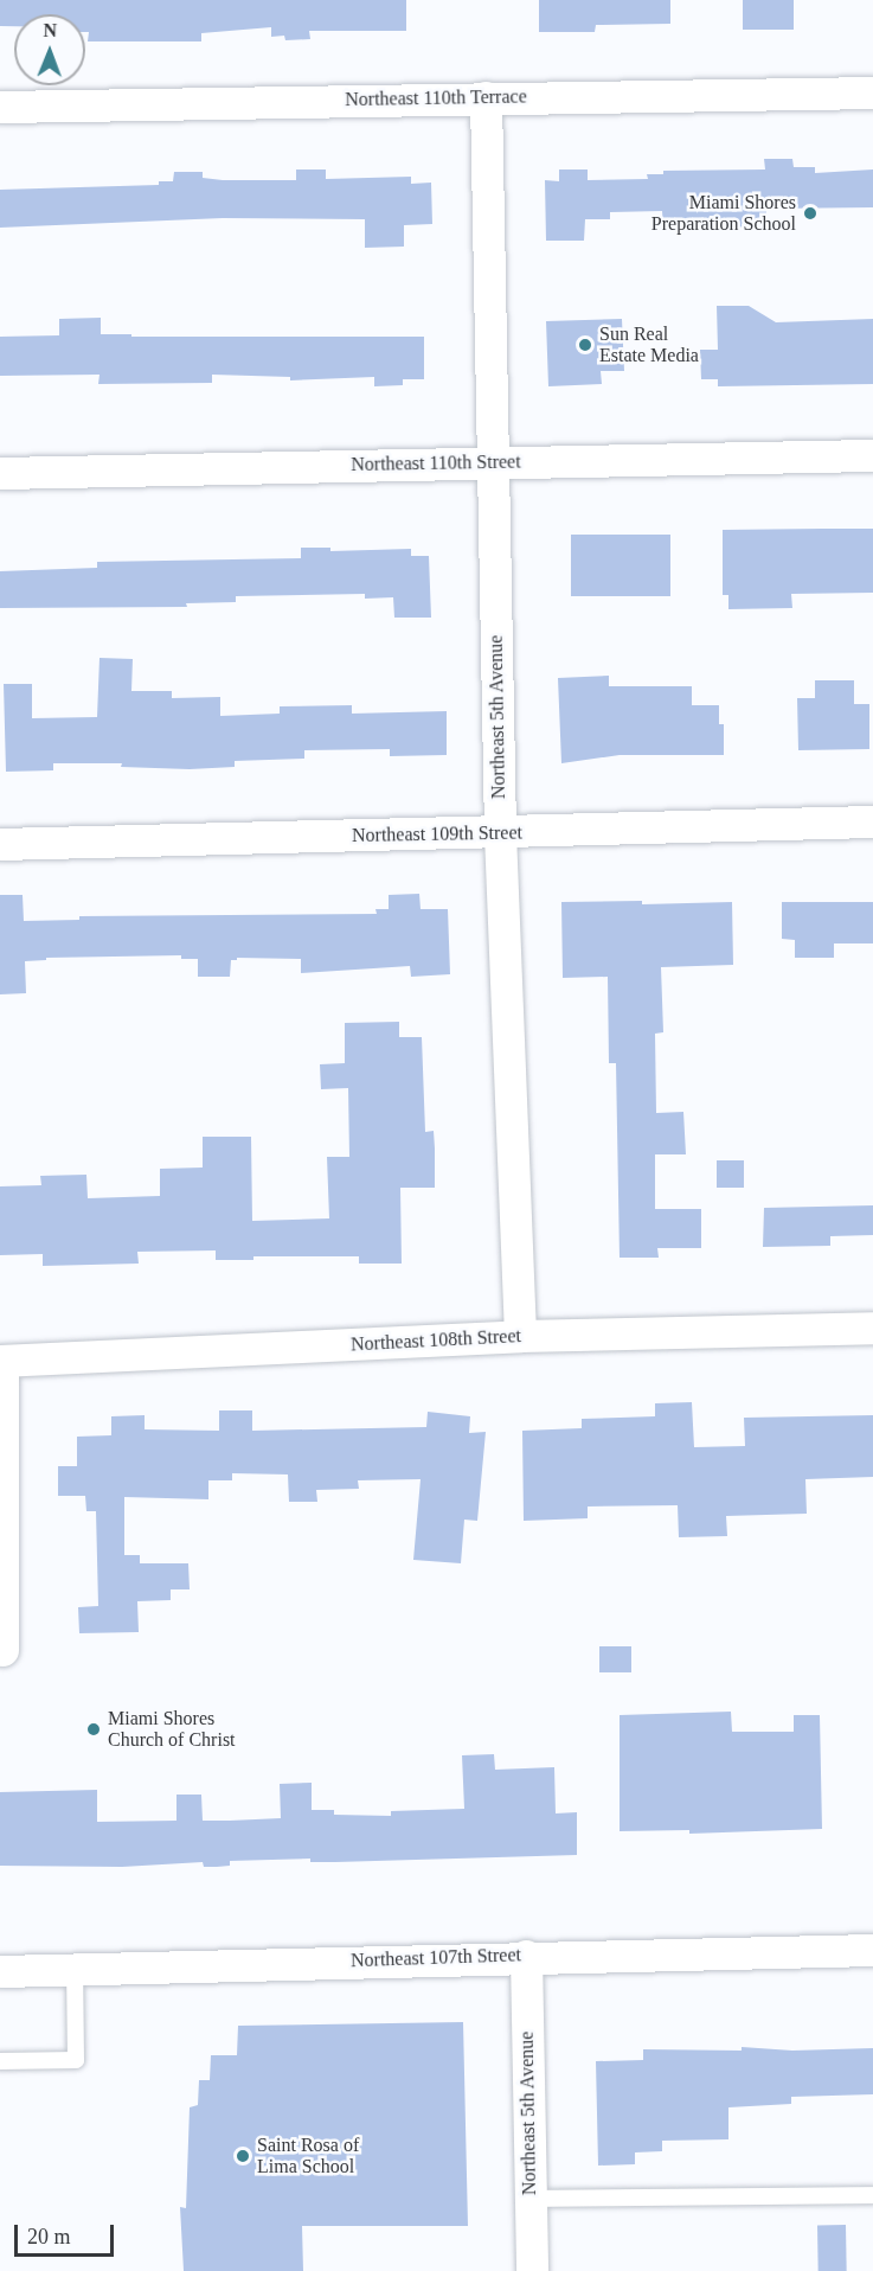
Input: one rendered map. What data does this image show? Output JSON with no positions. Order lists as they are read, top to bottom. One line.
{"streets":{"street":["Northeast 110th Terrace","Northeast 110th Street","Northeast 5th Avenue","Northeast 109th Street","Northeast 108th Street","Northeast 107th Street"]},"crossings":[["Northeast 110th Terrace","Northeast 5th Avenue"],["Northeast 110th Street","Northeast 5th Avenue"],["Northeast 5th Avenue","Northeast 109th Street"],["Northeast 5th Avenue","Northeast 108th Street"],["Northeast 5th Avenue","Northeast 107th Street"]],"places":["Miami Shores Preparation School","Sun Real Estate Media","Miami Shores Church of Christ","Saint Rosa of Lima School"],"scale_bar":"20 m","north":"top"}
